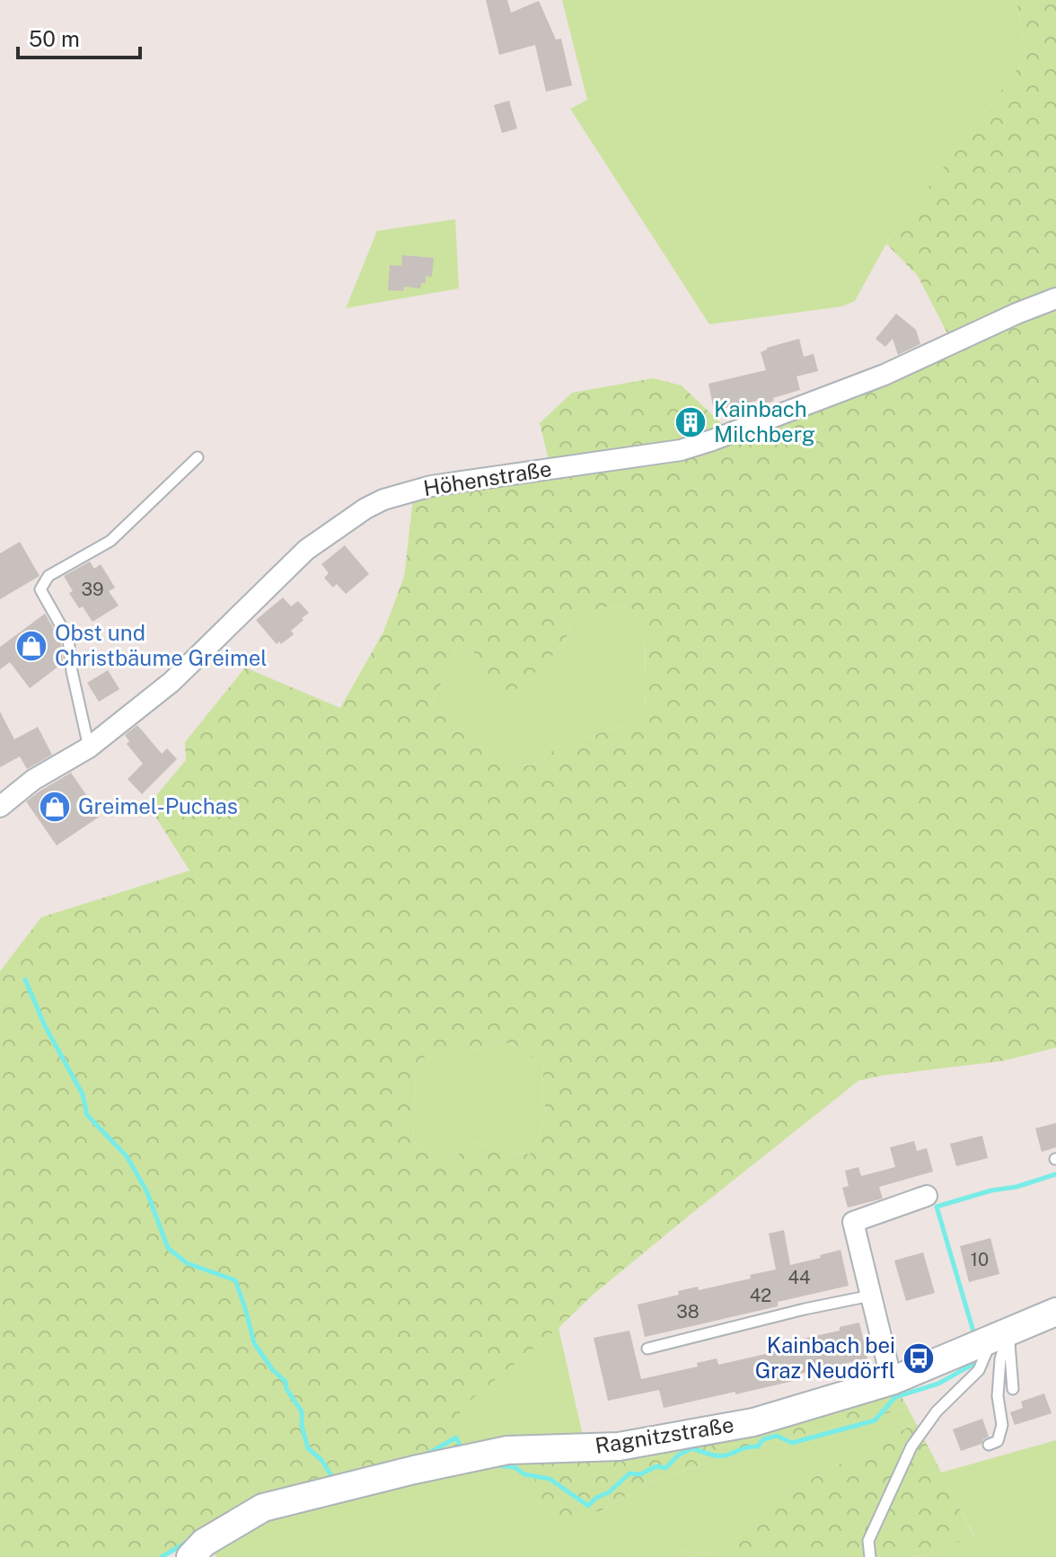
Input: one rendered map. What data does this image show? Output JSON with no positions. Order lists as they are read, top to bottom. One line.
{"streets":{"main road":["Ragnitzstraße"],"street":["Höhenstraße"]},"places":{"building":["Kainbach Milchberg"],"shop":["Obst und Christbäume Greimel","Greimel-Puchas"],"bus stop":["Kainbach bei Graz Neudörfl"]},"house_numbers":["39","10","44","42","38"],"scale_bar":"50 m"}
